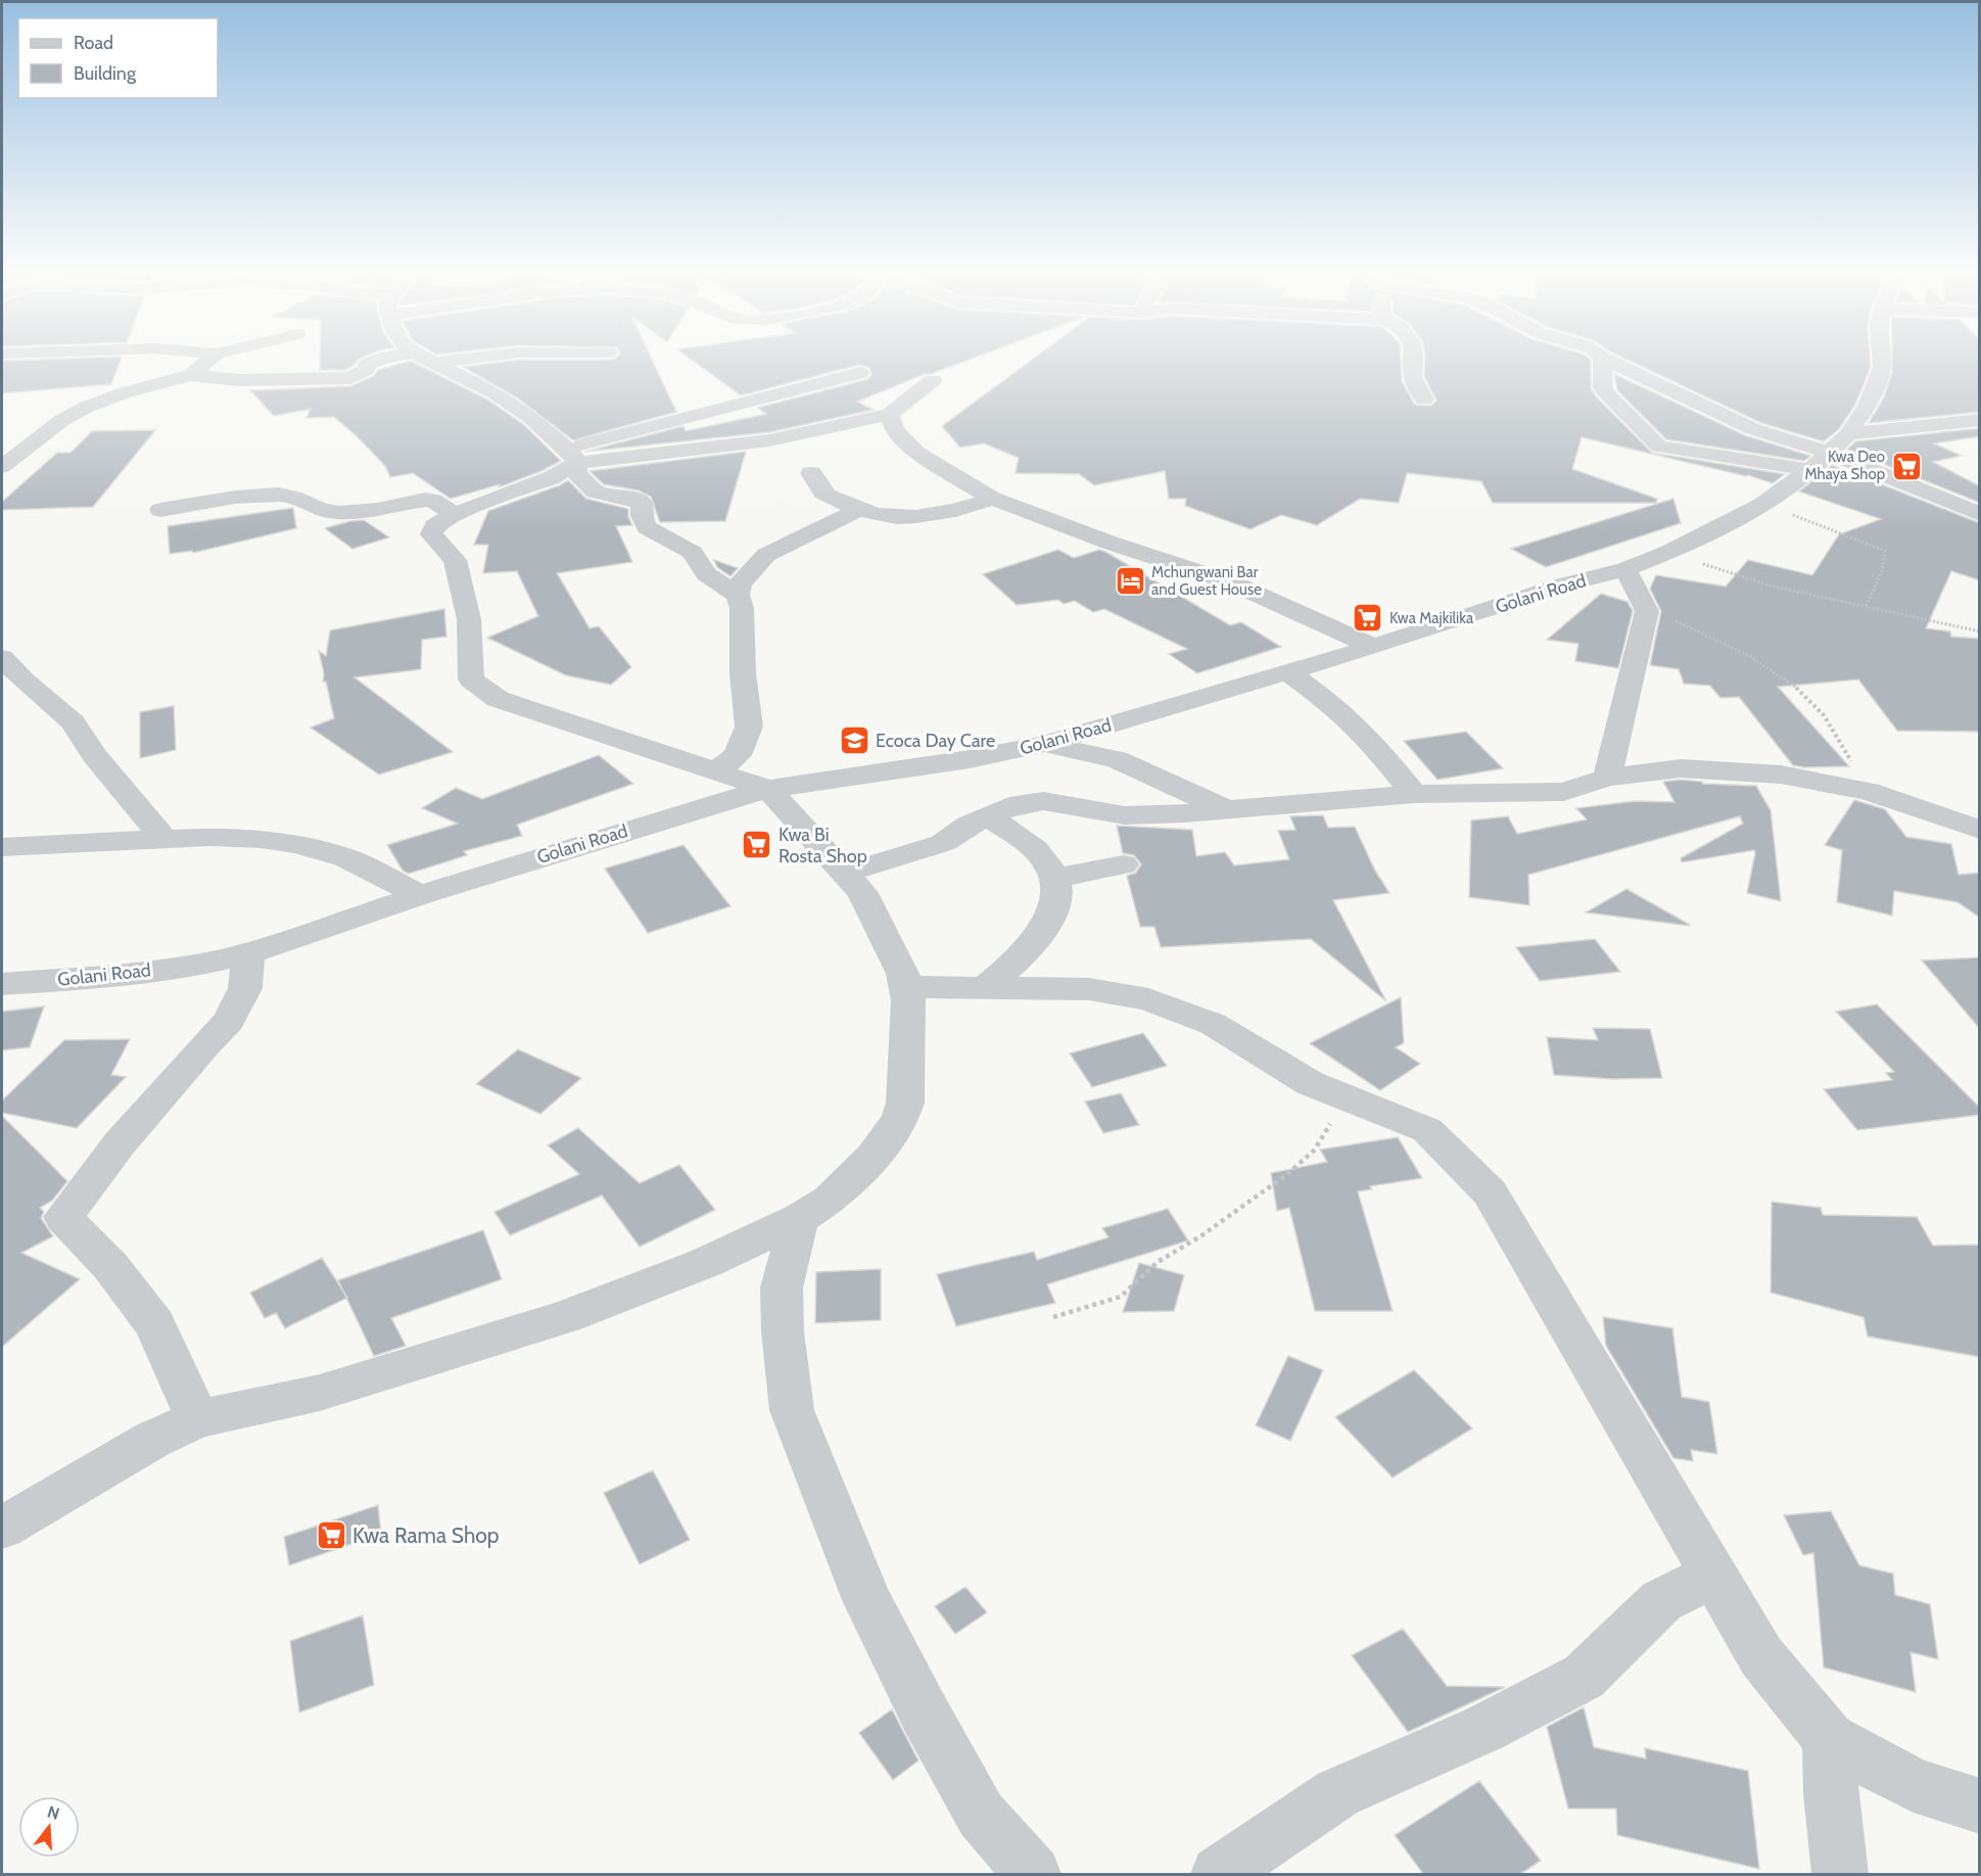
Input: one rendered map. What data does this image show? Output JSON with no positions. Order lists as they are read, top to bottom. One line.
{"streets":{"street":["Golani Road"]},"places":{"supermarket":["Kwa Deo Mhaya Shop","Kwa Majkilika","Kwa Bi Rosta Shop","Kwa Rama Shop"],"hotel":["Mchungwani Bar and Guest House"],"school or university":["Ecoca Day Care"]},"legend":["Road","Building"],"north":"top"}
